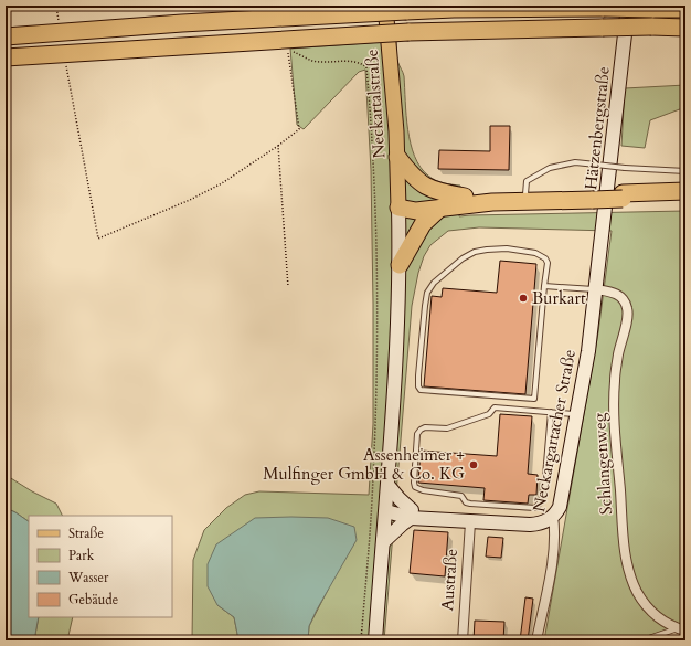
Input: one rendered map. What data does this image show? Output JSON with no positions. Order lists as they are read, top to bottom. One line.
{"streets":{"main road":["Neckartalstraße"],"street":["Hätzenbergstraße","Neckargartacher Straße","Schlangenweg","Austraße"]},"crossings":[["Hätzenbergstraße","Neckargartacher Straße"],["Neckargartacher Straße","Schlangenweg"]],"places":["Burkart","Assenheimer + Mulfinger GmbH & Co. KG"],"legend":["Straße","Park","Wasser","Gebäude"]}
